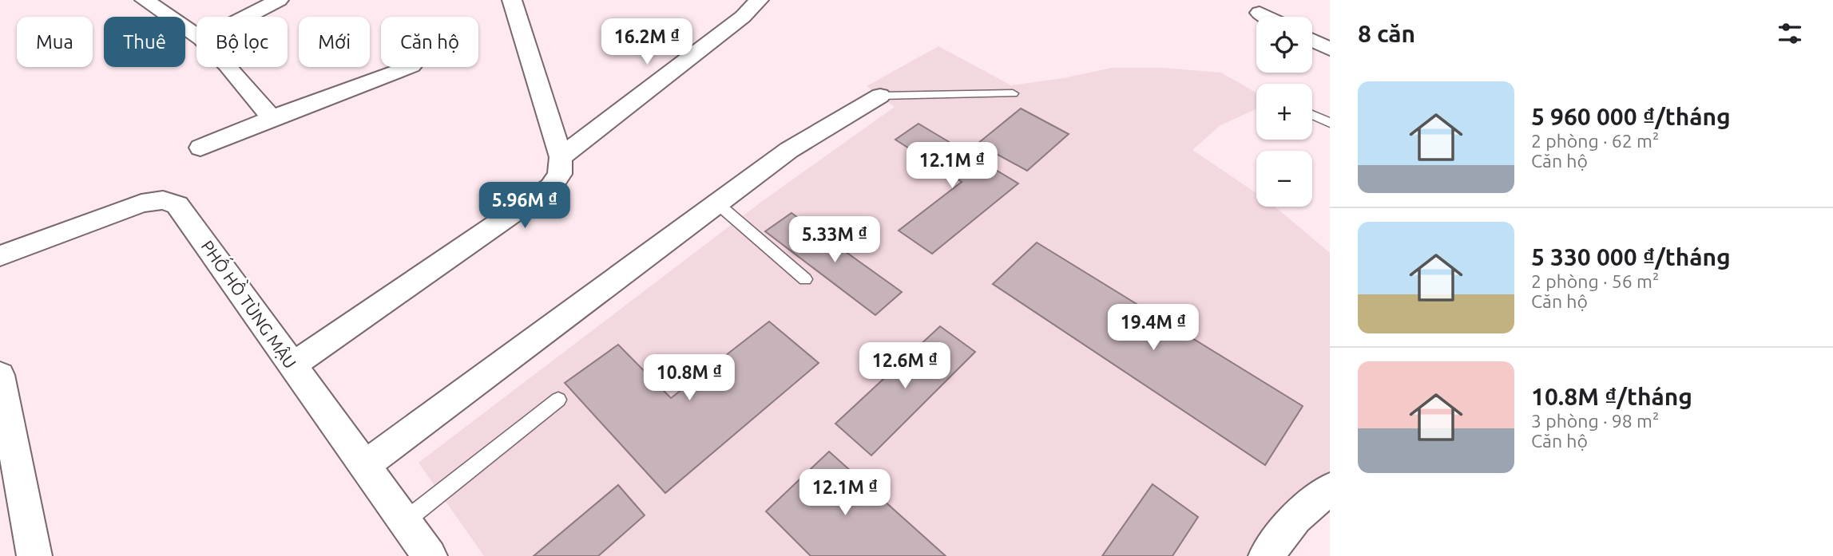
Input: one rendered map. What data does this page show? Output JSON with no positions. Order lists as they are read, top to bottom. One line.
{"streets":{"street":["PHỐ HỒ TÙNG MẬU"]},"page":{"heading":"8 căn","map_buttons":["+","−"],"chip":["Mua","Thuê","Bộ lọc","Mới","Căn hộ"],"price":["16.2M ₫","12.1M ₫","5.96M ₫","5.33M ₫","19.4M ₫","12.6M ₫","10.8M ₫","12.1M ₫"],"list":[{"name":"5 960 000 ₫/tháng","note":"2 phòng · 62 m² · Căn hộ"},{"name":"5 330 000 ₫/tháng","note":"2 phòng · 56 m² · Căn hộ"},{"name":"10.8M ₫/tháng","note":"3 phòng · 98 m² · Căn hộ"}]}}
